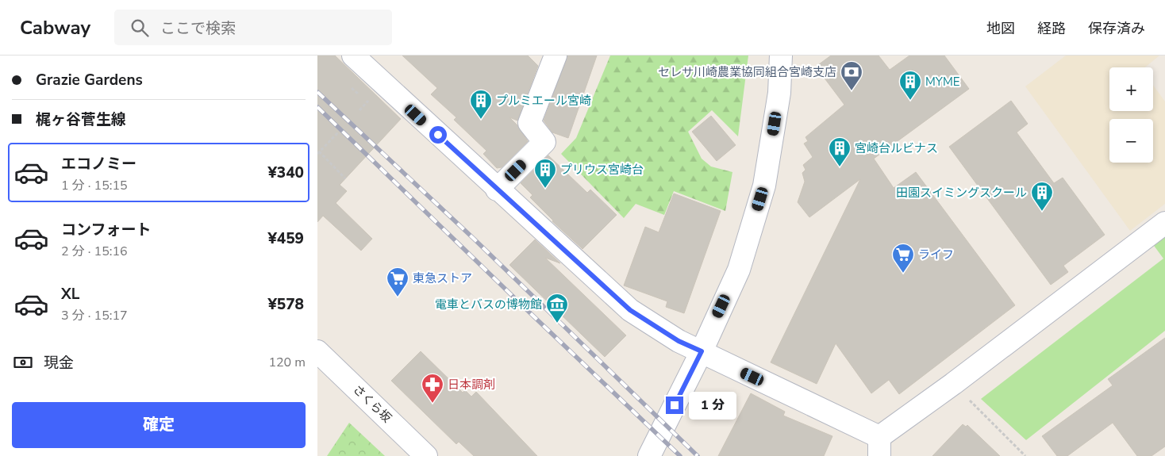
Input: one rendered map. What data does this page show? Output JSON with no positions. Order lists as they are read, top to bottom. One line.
{"streets":{"street":["さくら坂"]},"places":{"bank":["セレサ川崎農業協同組合宮崎支店"],"building":["MYME","プルミエール宮崎","宮崎台ルビナス","プリウス宮崎台","田園スイミングスクール"],"supermarket":["ライフ","東急ストア"],"museum":["電車とバスの博物館"],"pharmacy":["日本調剤"]},"page":{"header":"Cabway","search":"ここで検索","nav":["地図","経路","保存済み"],"banner":["Grazie Gardens","梶ヶ谷菅生線"],"map_buttons":["+","−"],"list":[{"name":"エコノミー","note":"1 分 · 15:15","value":"¥340"},{"name":"コンフォート","note":"2 分 · 15:16","value":"¥459"},{"name":"XL","note":"3 分 · 15:17","value":"¥578"}],"pay":["現金","120 m"],"bubble":"1 分","buttons":"確定"}}
